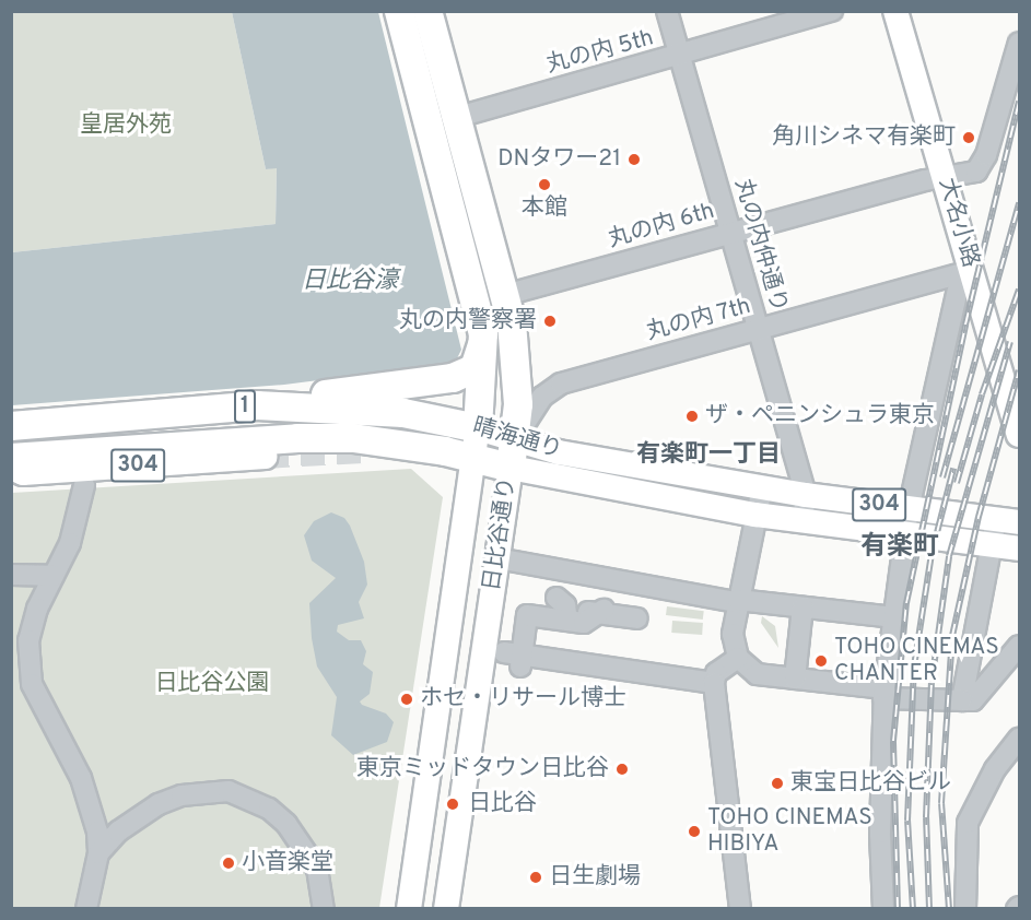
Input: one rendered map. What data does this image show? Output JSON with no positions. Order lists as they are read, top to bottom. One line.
{"streets":{"highway":["1","晴海通り","日比谷通り"],"main road":["大名小路","304"],"street":["丸の内 5th","丸の内 6th","丸の内仲通り","丸の内 7th"]},"crossings":[["丸の内 5th","丸の内仲通り"],["丸の内 5th","日比谷通り"],["大名小路","丸の内 6th"],["大名小路","丸の内 7th"],["丸の内 6th","丸の内仲通り"],["丸の内 6th","日比谷通り"],["丸の内仲通り","丸の内 7th"],["丸の内仲通り","晴海通り"],["丸の内 7th","晴海通り"],["丸の内 7th","日比谷通り"],["1","晴海通り"],["1","日比谷通り"],["晴海通り","日比谷通り"]],"districts":["有楽町一丁目","有楽町"],"water":["日比谷濠"],"parks":["皇居外苑","日比谷公園"],"places":["角川シネマ有楽町","DNタワー21","本館","丸の内警察署","ザ・ペニンシュラ東京","TOHO CINEMAS CHANTER","ホセ・リサール博士","東京ミッドタウン日比谷","東宝日比谷ビル","日比谷","TOHO CINEMAS HIBIYA","小音楽堂","日生劇場"]}
